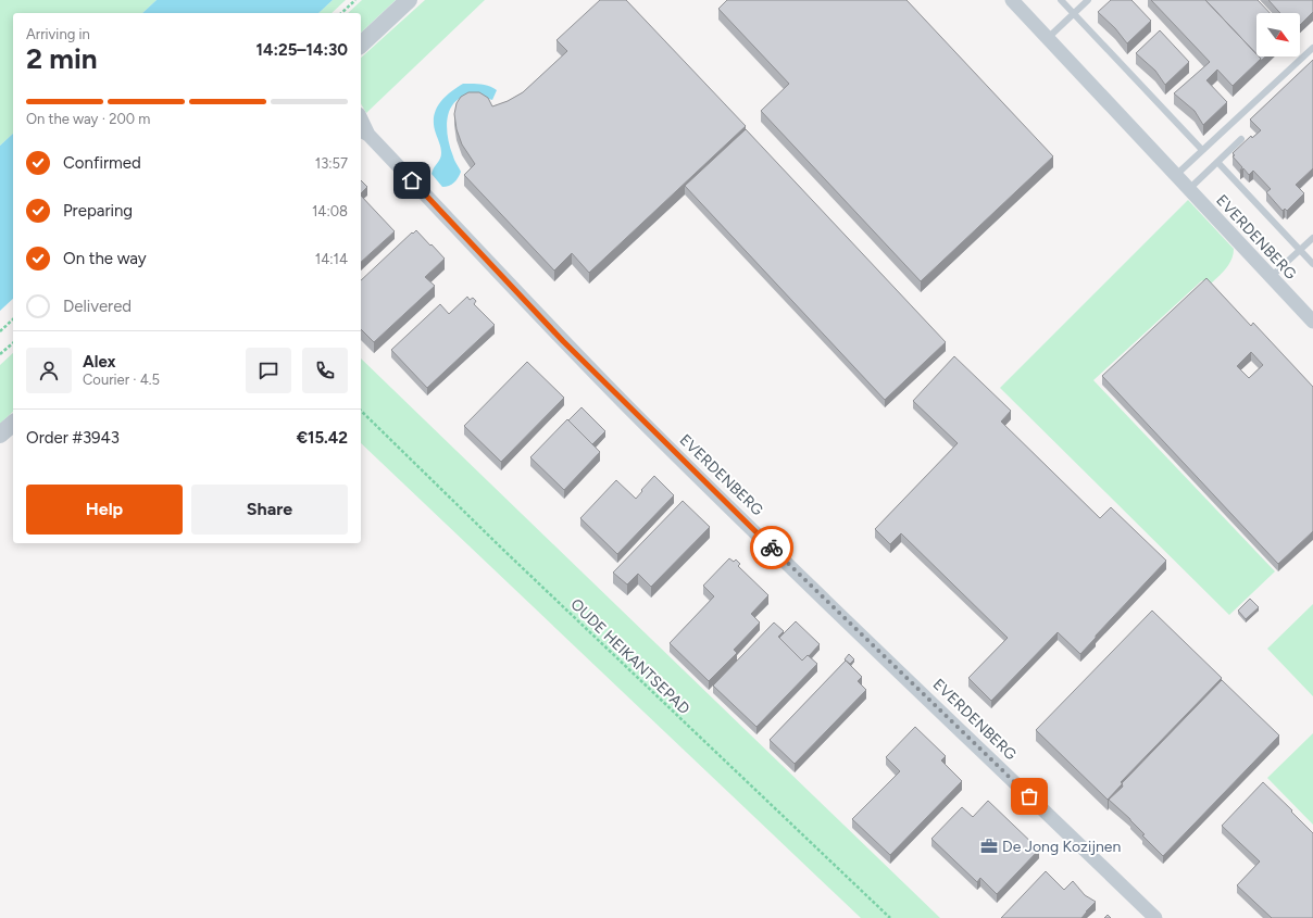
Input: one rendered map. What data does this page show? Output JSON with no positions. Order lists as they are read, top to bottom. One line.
{"streets":{"street":["EVERDENBERG"],"path":["OUDE HEIKANTSEPAD"]},"places":{"office":["De Jong Kozijnen"]},"north":"bottom right","page":{"heading":["2 min","Arriving in","14:25–14:30"],"panel":["Alex","Courier · 4.5","Order #3943","€15.42"],"bar":"On the way · 200 m","list":[["Confirmed","13:57"],["Preparing","14:08"],["On the way","14:14"],"Delivered"],"buttons":["Help","Share"]}}
